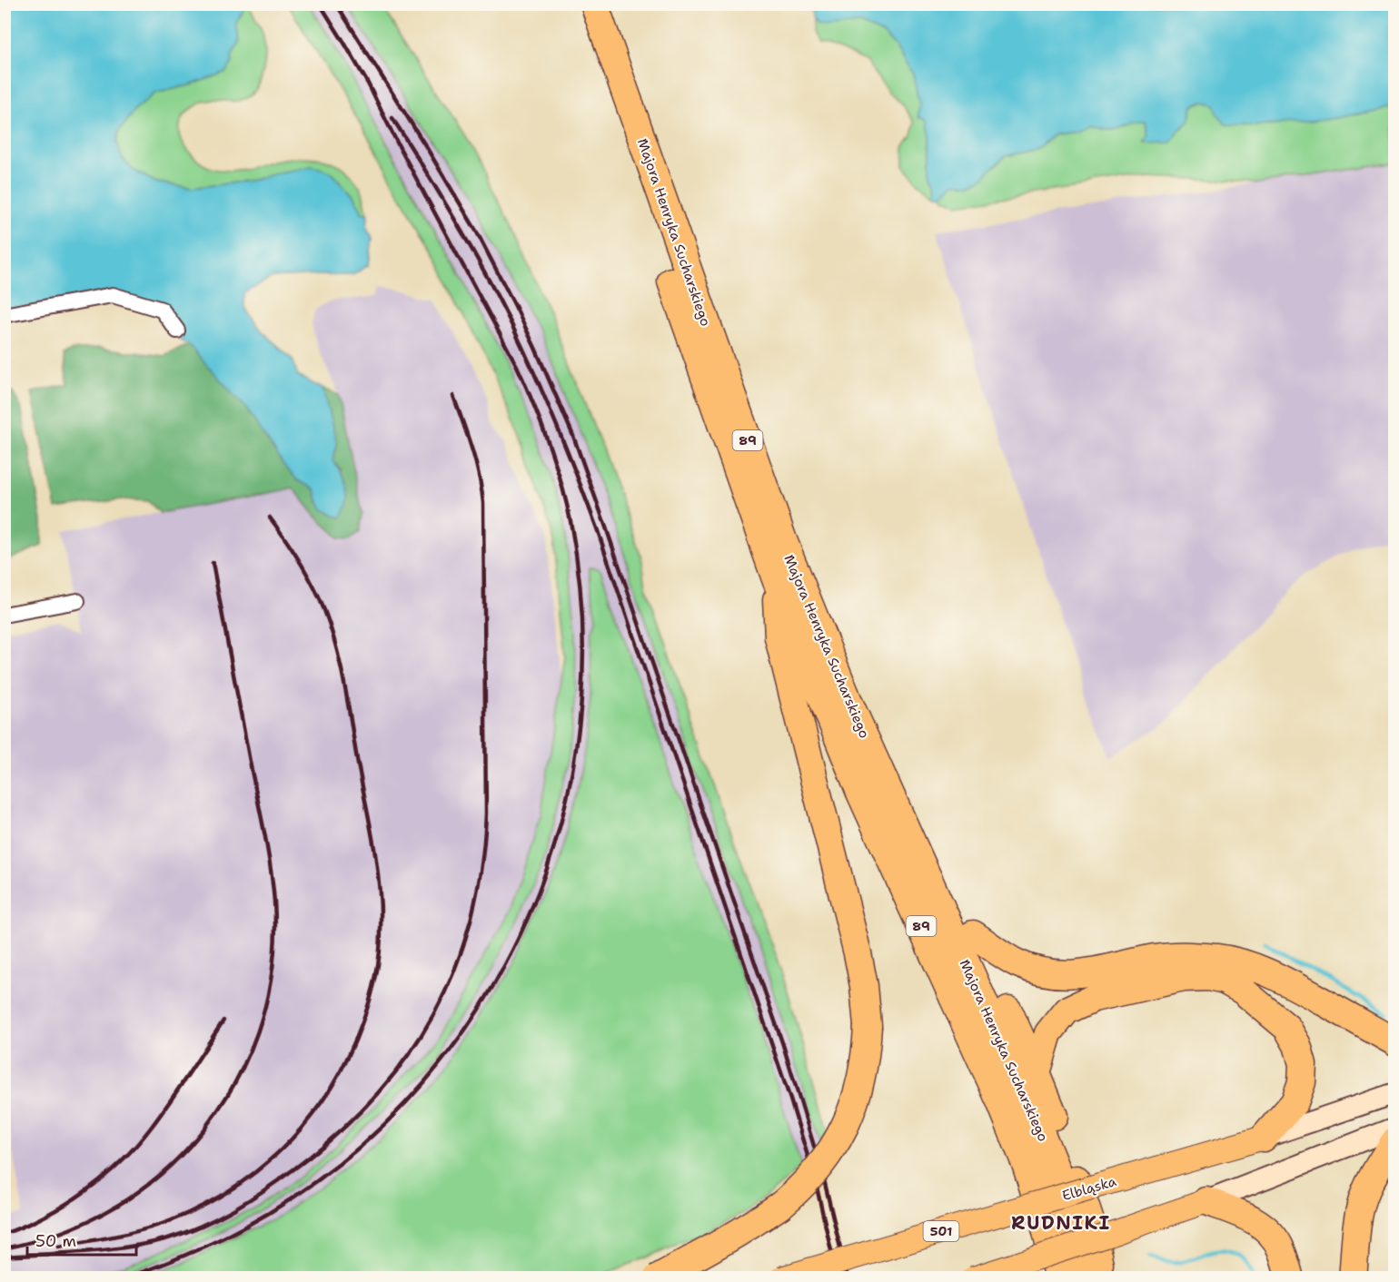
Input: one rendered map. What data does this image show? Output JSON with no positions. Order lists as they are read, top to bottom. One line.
{"streets":{"highway":["Majora Henryka Sucharskiego","89"],"main road":["Elbląska","501"]},"districts":["RUDNIKI"],"scale_bar":"50 m"}
